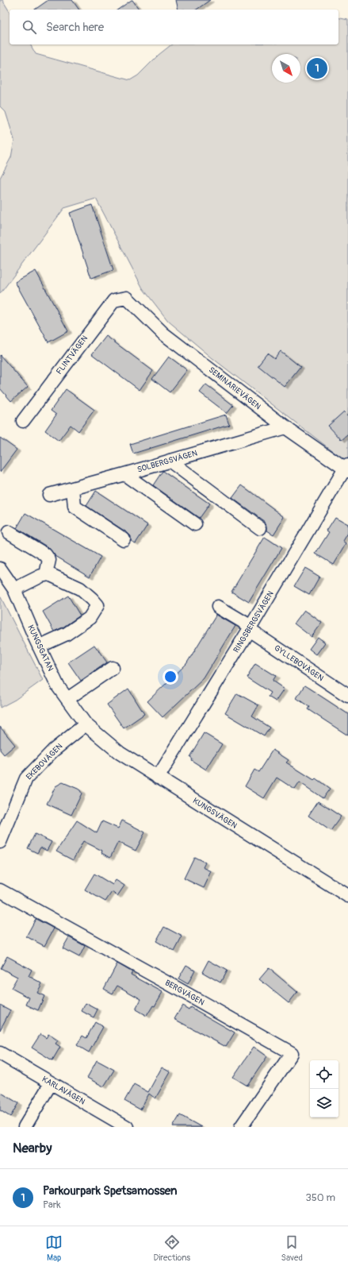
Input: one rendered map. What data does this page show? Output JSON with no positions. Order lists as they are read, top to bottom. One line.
{"streets":{"street":["FLINTVÄGEN","SEMINARIEVÄGEN","SOLBERGSVÄGEN","RINGSBERGSVÄGEN","KUNGSGATAN","GYLLEBOVÄGEN","EKEBOVÄGEN","KUNGSVÄGEN","BERGVÄGEN","KARLAVÄGEN"]},"crossings":[["FLINTVÄGEN","SEMINARIEVÄGEN"],["SEMINARIEVÄGEN","SOLBERGSVÄGEN"],["SEMINARIEVÄGEN","RINGSBERGSVÄGEN"],["RINGSBERGSVÄGEN","GYLLEBOVÄGEN"],["RINGSBERGSVÄGEN","KUNGSVÄGEN"],["KUNGSGATAN","EKEBOVÄGEN"],["KUNGSGATAN","KUNGSVÄGEN"],["EKEBOVÄGEN","KUNGSVÄGEN"]],"north":"bottom right","page":{"search":"Search here","pins":"1","heading":"Nearby","list":[{"mark":"1","name":"Parkourpark Spetsamossen","note":"Park","value":"350 m"}],"nav":["Map","Directions","Saved"]}}
